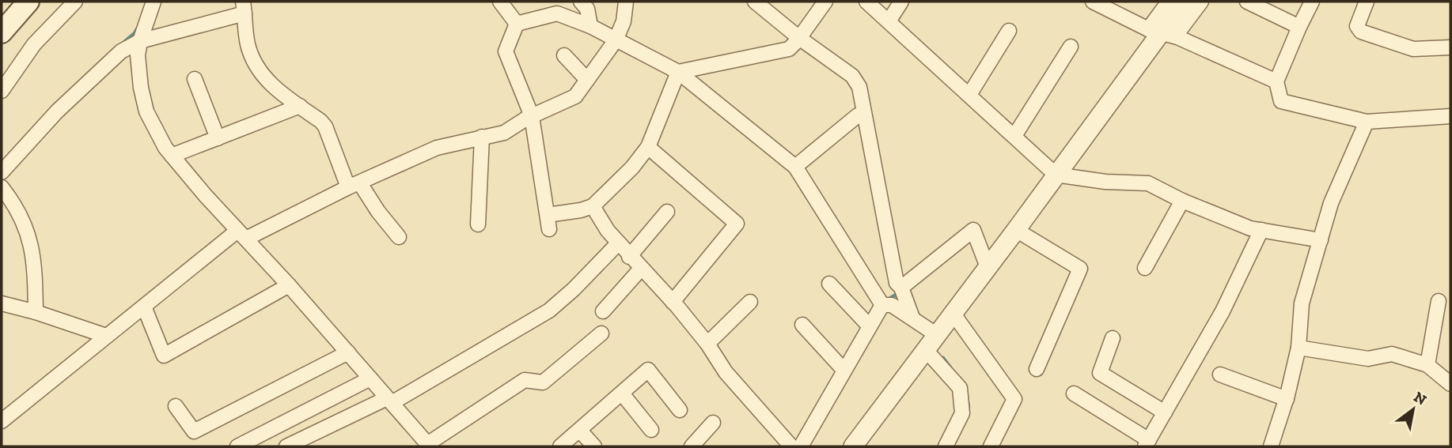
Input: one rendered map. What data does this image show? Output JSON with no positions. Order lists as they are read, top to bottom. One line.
{"north":"top right"}
